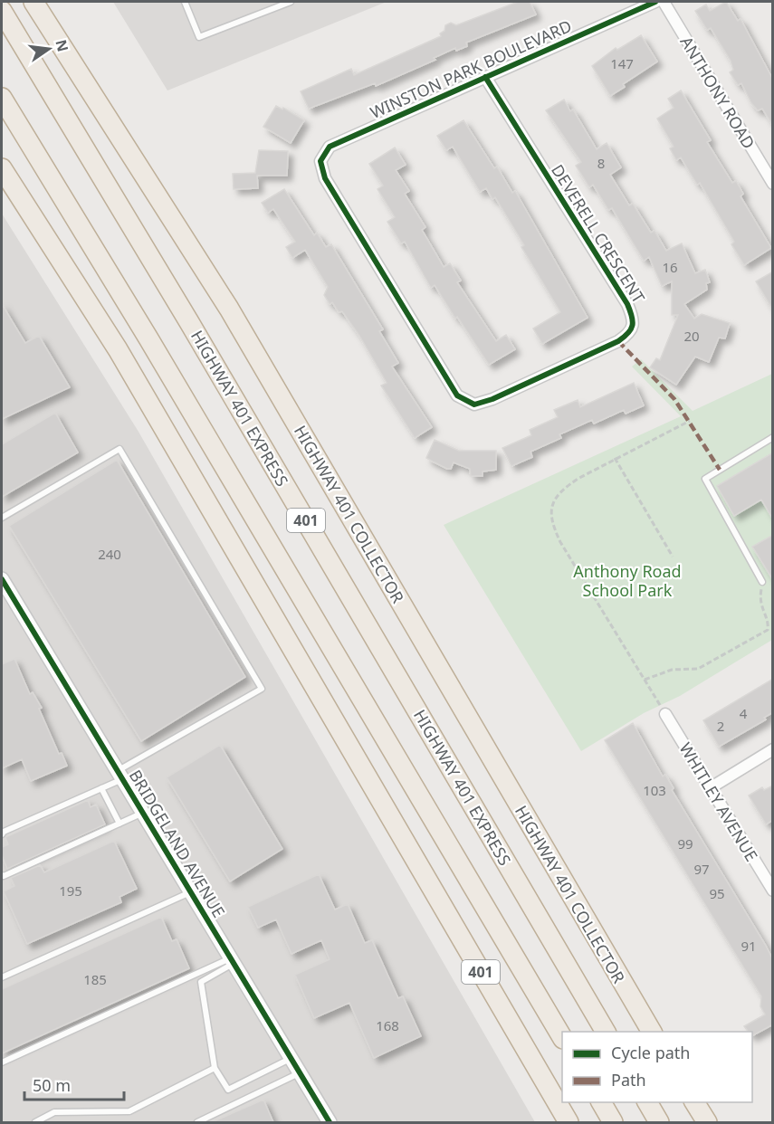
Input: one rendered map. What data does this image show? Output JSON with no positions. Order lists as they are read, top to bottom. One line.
{"streets":{"highway":["HIGHWAY 401 EXPRESS","HIGHWAY 401 COLLECTOR","401"],"street":["WINSTON PARK BOULEVARD","ANTHONY ROAD","DEVERELL CRESCENT","WHITLEY AVENUE","BRIDGELAND AVENUE"]},"crossings":[["WINSTON PARK BOULEVARD","DEVERELL CRESCENT"]],"parks":["Anthony Road School Park"],"house_numbers":["147","8","16","20","240","4","2","103","99","97","195","95","91","185","168"],"legend":["Cycle path","Path"],"scale_bar":"50 m","north":"right"}
